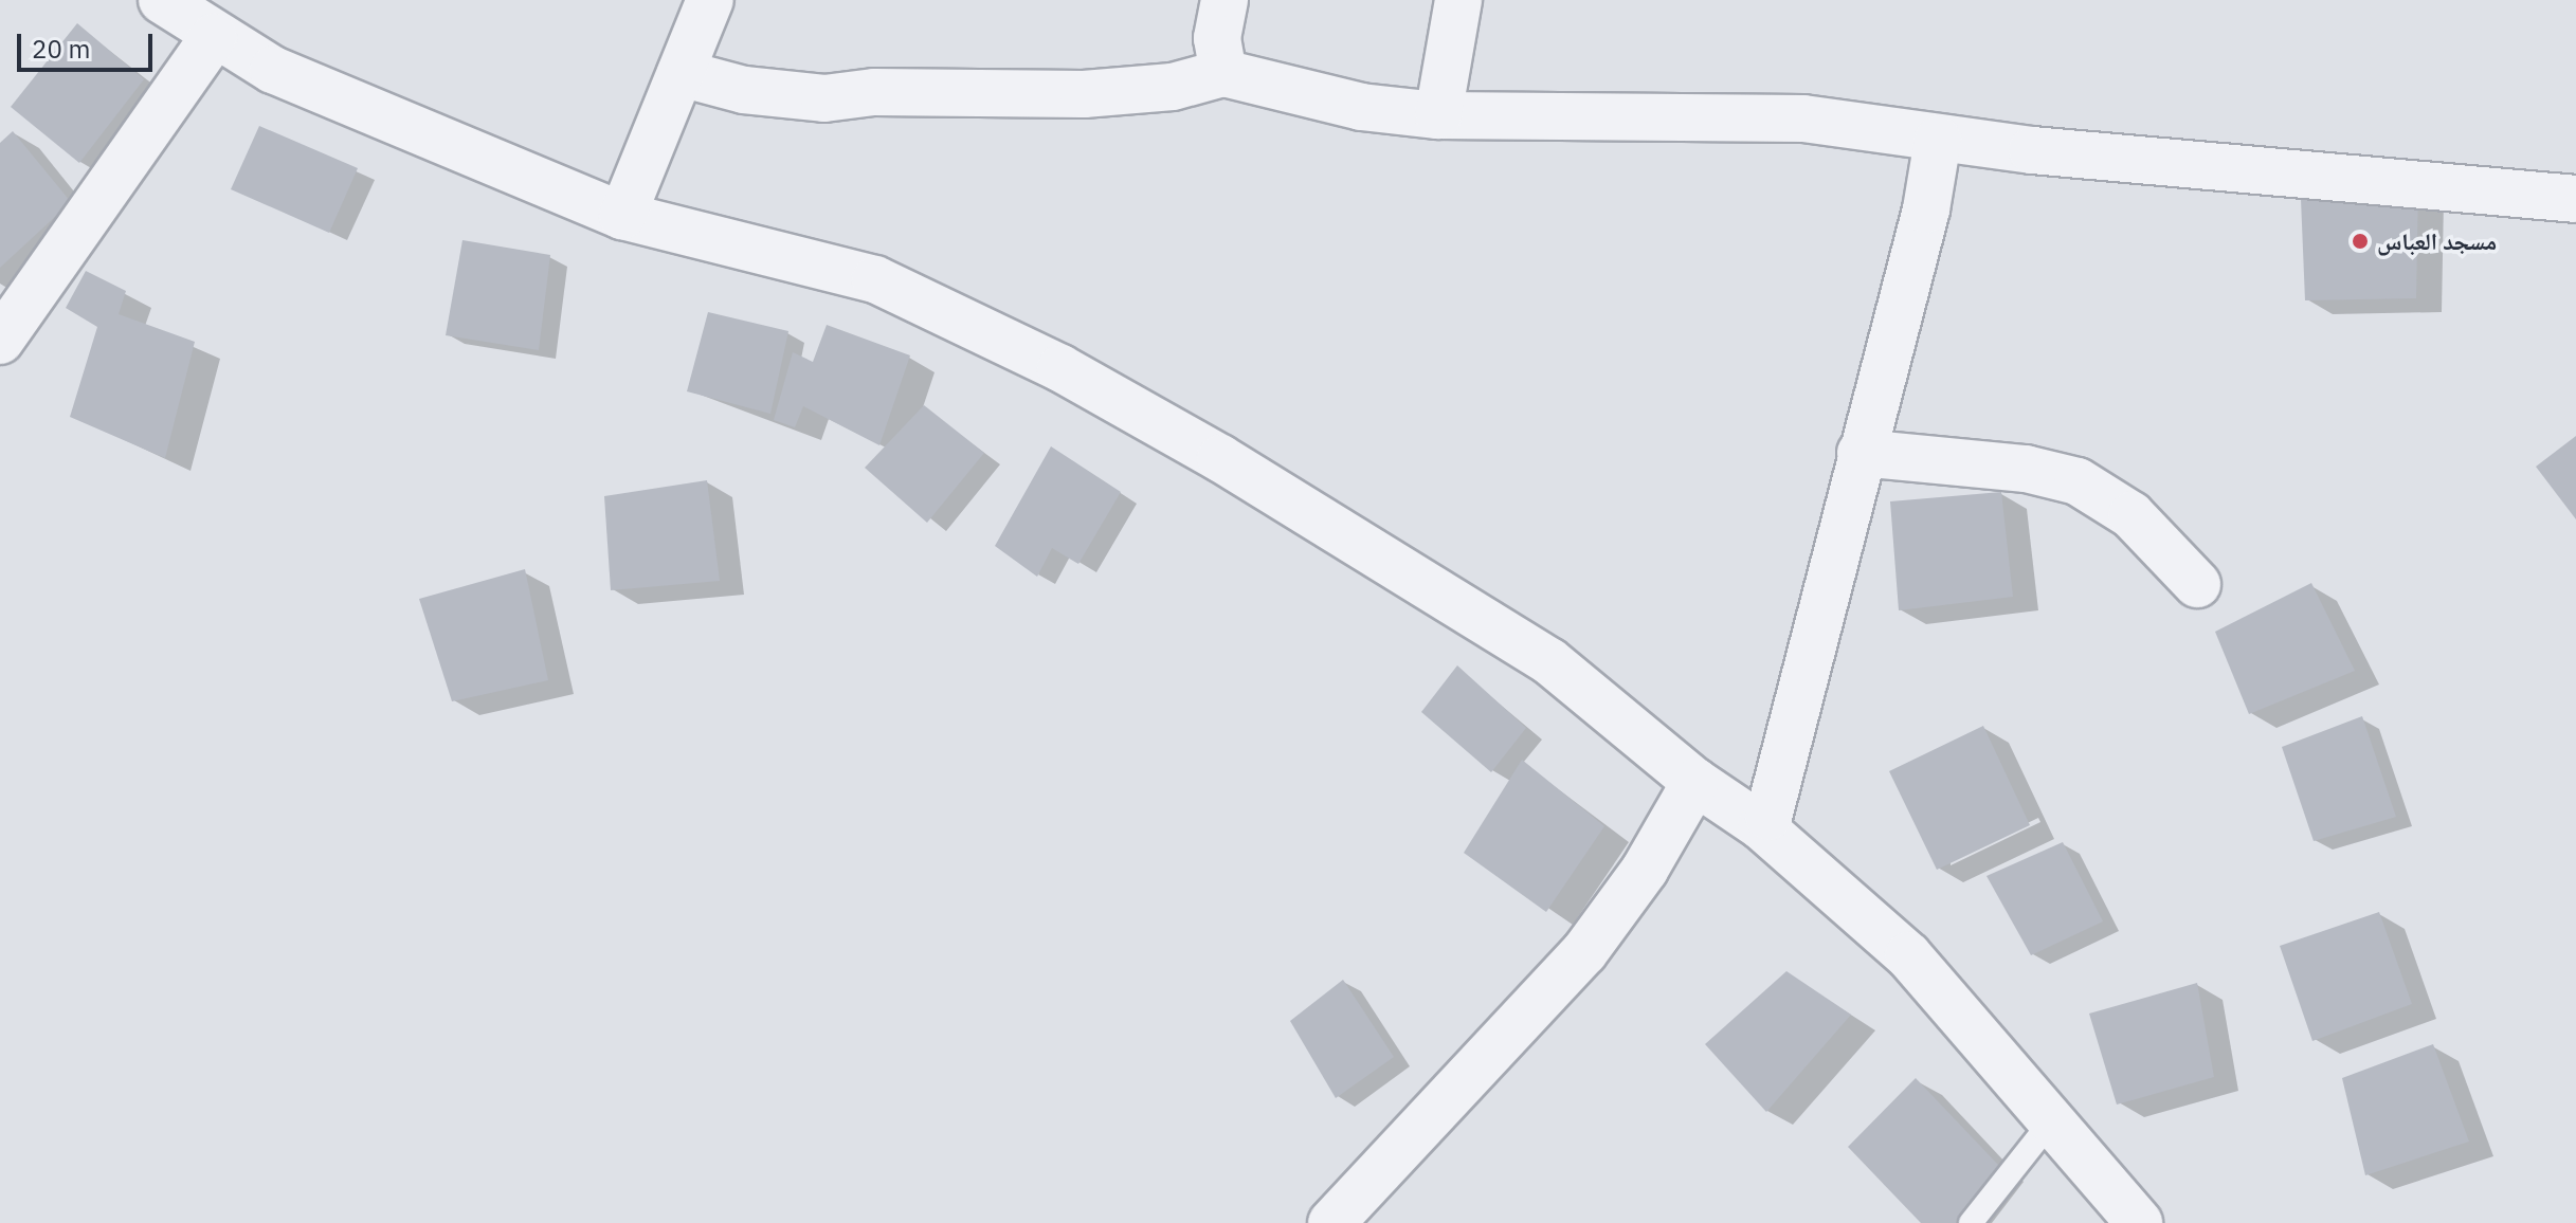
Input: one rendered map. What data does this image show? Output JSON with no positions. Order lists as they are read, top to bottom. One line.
{"places":["مسجد العباس"],"scale_bar":"20 m"}
